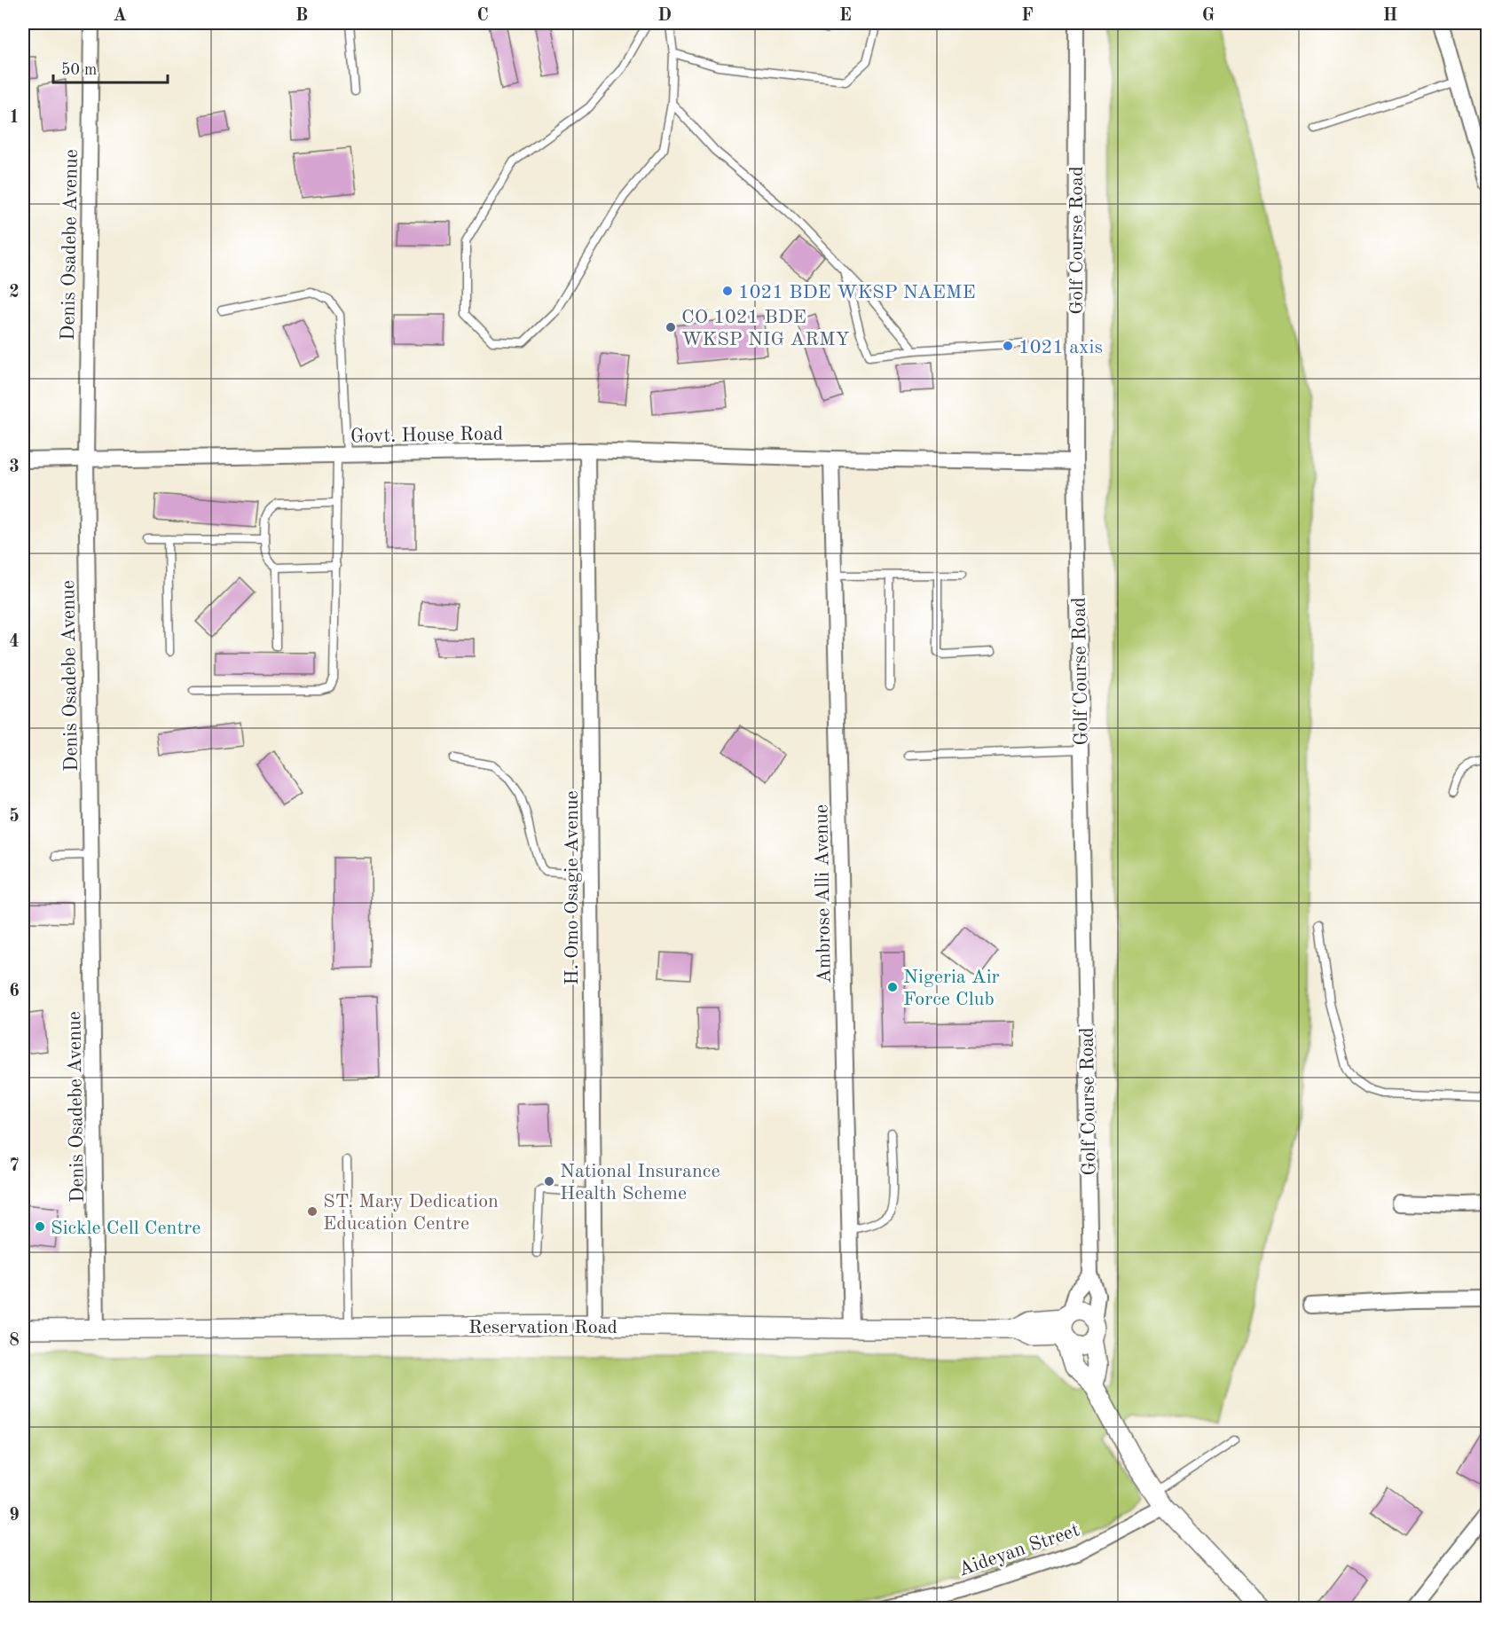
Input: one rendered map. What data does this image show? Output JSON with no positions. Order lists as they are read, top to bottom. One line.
{"streets":{"street":["Golf Course Road","Denis Osadebe Avenue","Govt. House Road","H. Omo Osagie Avenue","Ambrose Alli Avenue","Reservation Road","Aideyan Street"]},"crossings":[["Golf Course Road","Govt. House Road"],["Golf Course Road","Reservation Road"],["Denis Osadebe Avenue","Govt. House Road"],["Denis Osadebe Avenue","Reservation Road"],["Govt. House Road","H. Omo Osagie Avenue"],["Govt. House Road","Ambrose Alli Avenue"],["H. Omo Osagie Avenue","Reservation Road"],["Ambrose Alli Avenue","Reservation Road"]],"places":["1021 BDE WKSP NAEME","CO 1021 BDE WKSP NIG ARMY","1021 axis","Nigeria Air Force Club","National Insurance Health Scheme","ST. Mary Dedication Education Centre","Sickle Cell Centre"],"scale_bar":"50 m","grid":{"columns":["A","B","C","D","E","F","G","H"],"rows":["1","2","3","4","5","6","7","8","9"]}}
